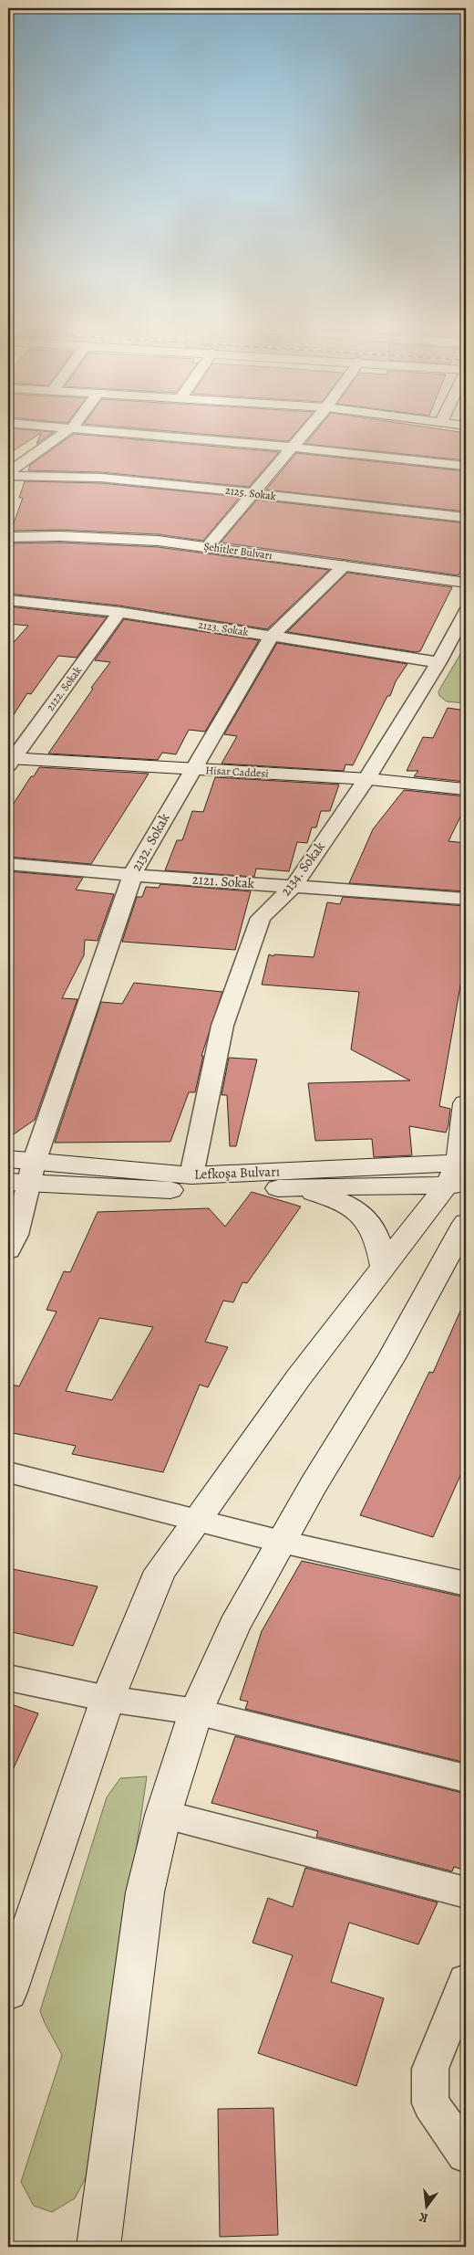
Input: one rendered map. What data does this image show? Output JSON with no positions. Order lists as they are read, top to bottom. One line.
{"streets":{"main road":["Şehitler Bulvarı","Hisar Caddesi","Lefkoşa Bulvarı"],"street":["2125. Sokak","2123. Sokak","2122. Sokak","2132. Sokak","2134. Sokak","2121. Sokak"]},"crossings":[["Şehitler Bulvarı","2132. Sokak"],["2123. Sokak","2122. Sokak"],["2123. Sokak","2132. Sokak"],["2123. Sokak","2134. Sokak"],["2122. Sokak","Hisar Caddesi"],["Hisar Caddesi","2132. Sokak"],["Hisar Caddesi","2134. Sokak"],["2132. Sokak","2121. Sokak"],["2132. Sokak","Lefkoşa Bulvarı"],["2134. Sokak","2121. Sokak"],["2134. Sokak","Lefkoşa Bulvarı"]],"north":"bottom"}
